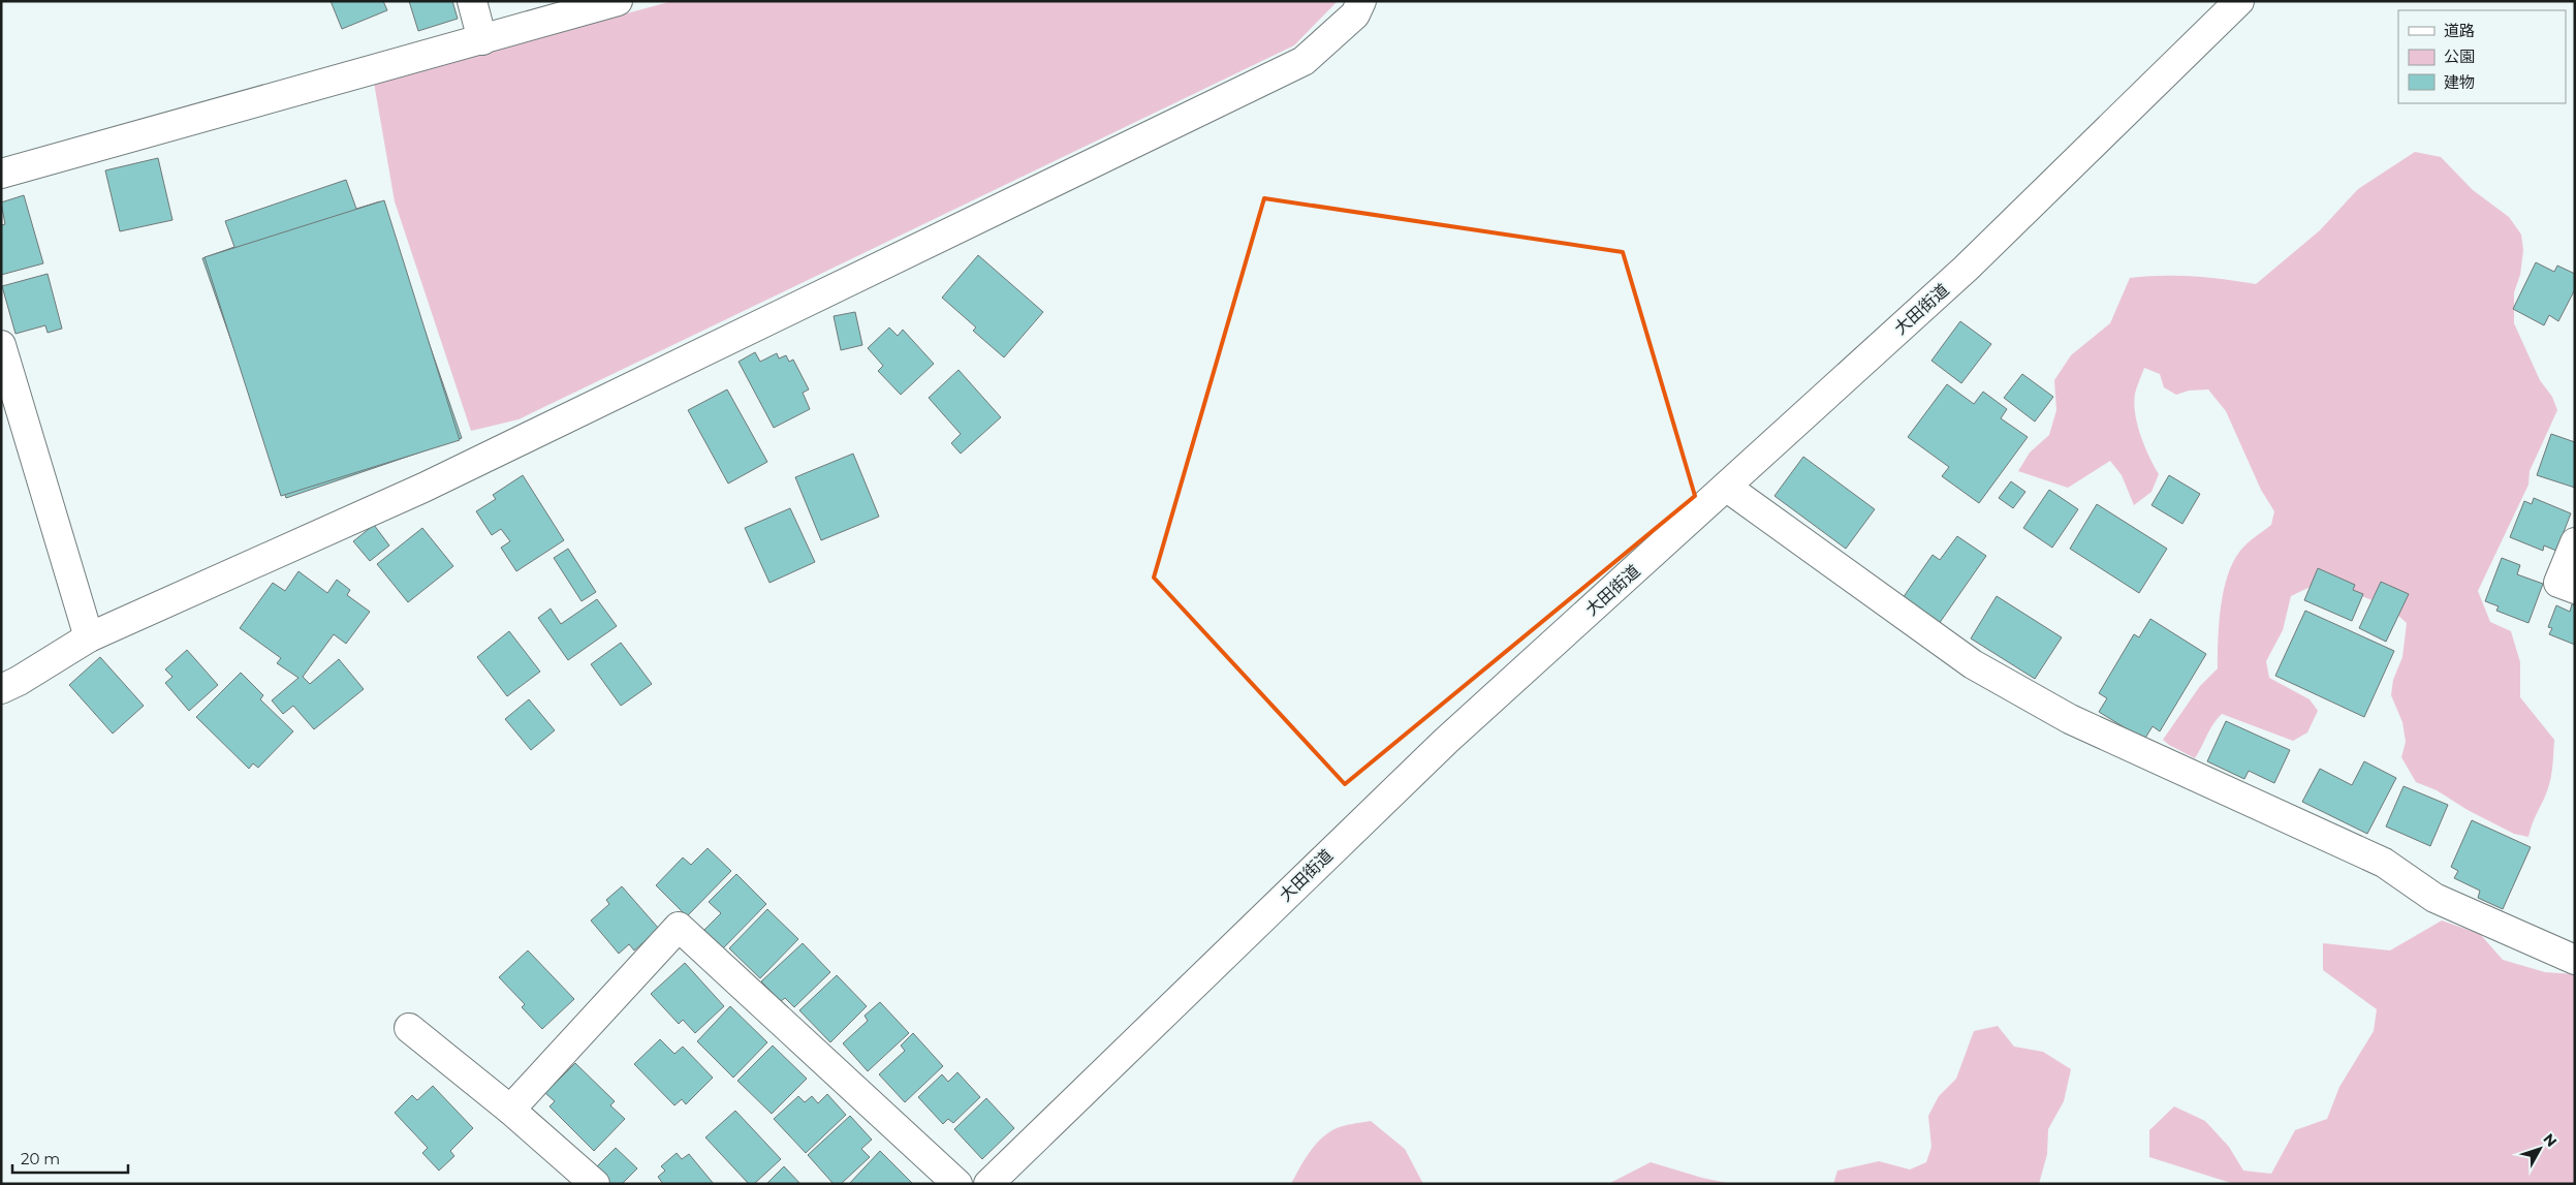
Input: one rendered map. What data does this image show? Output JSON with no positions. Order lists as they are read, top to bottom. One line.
{"streets":{"street":["大田街道"]},"legend":["道路","公園","建物"],"scale_bar":"20 m","north":"top right"}
